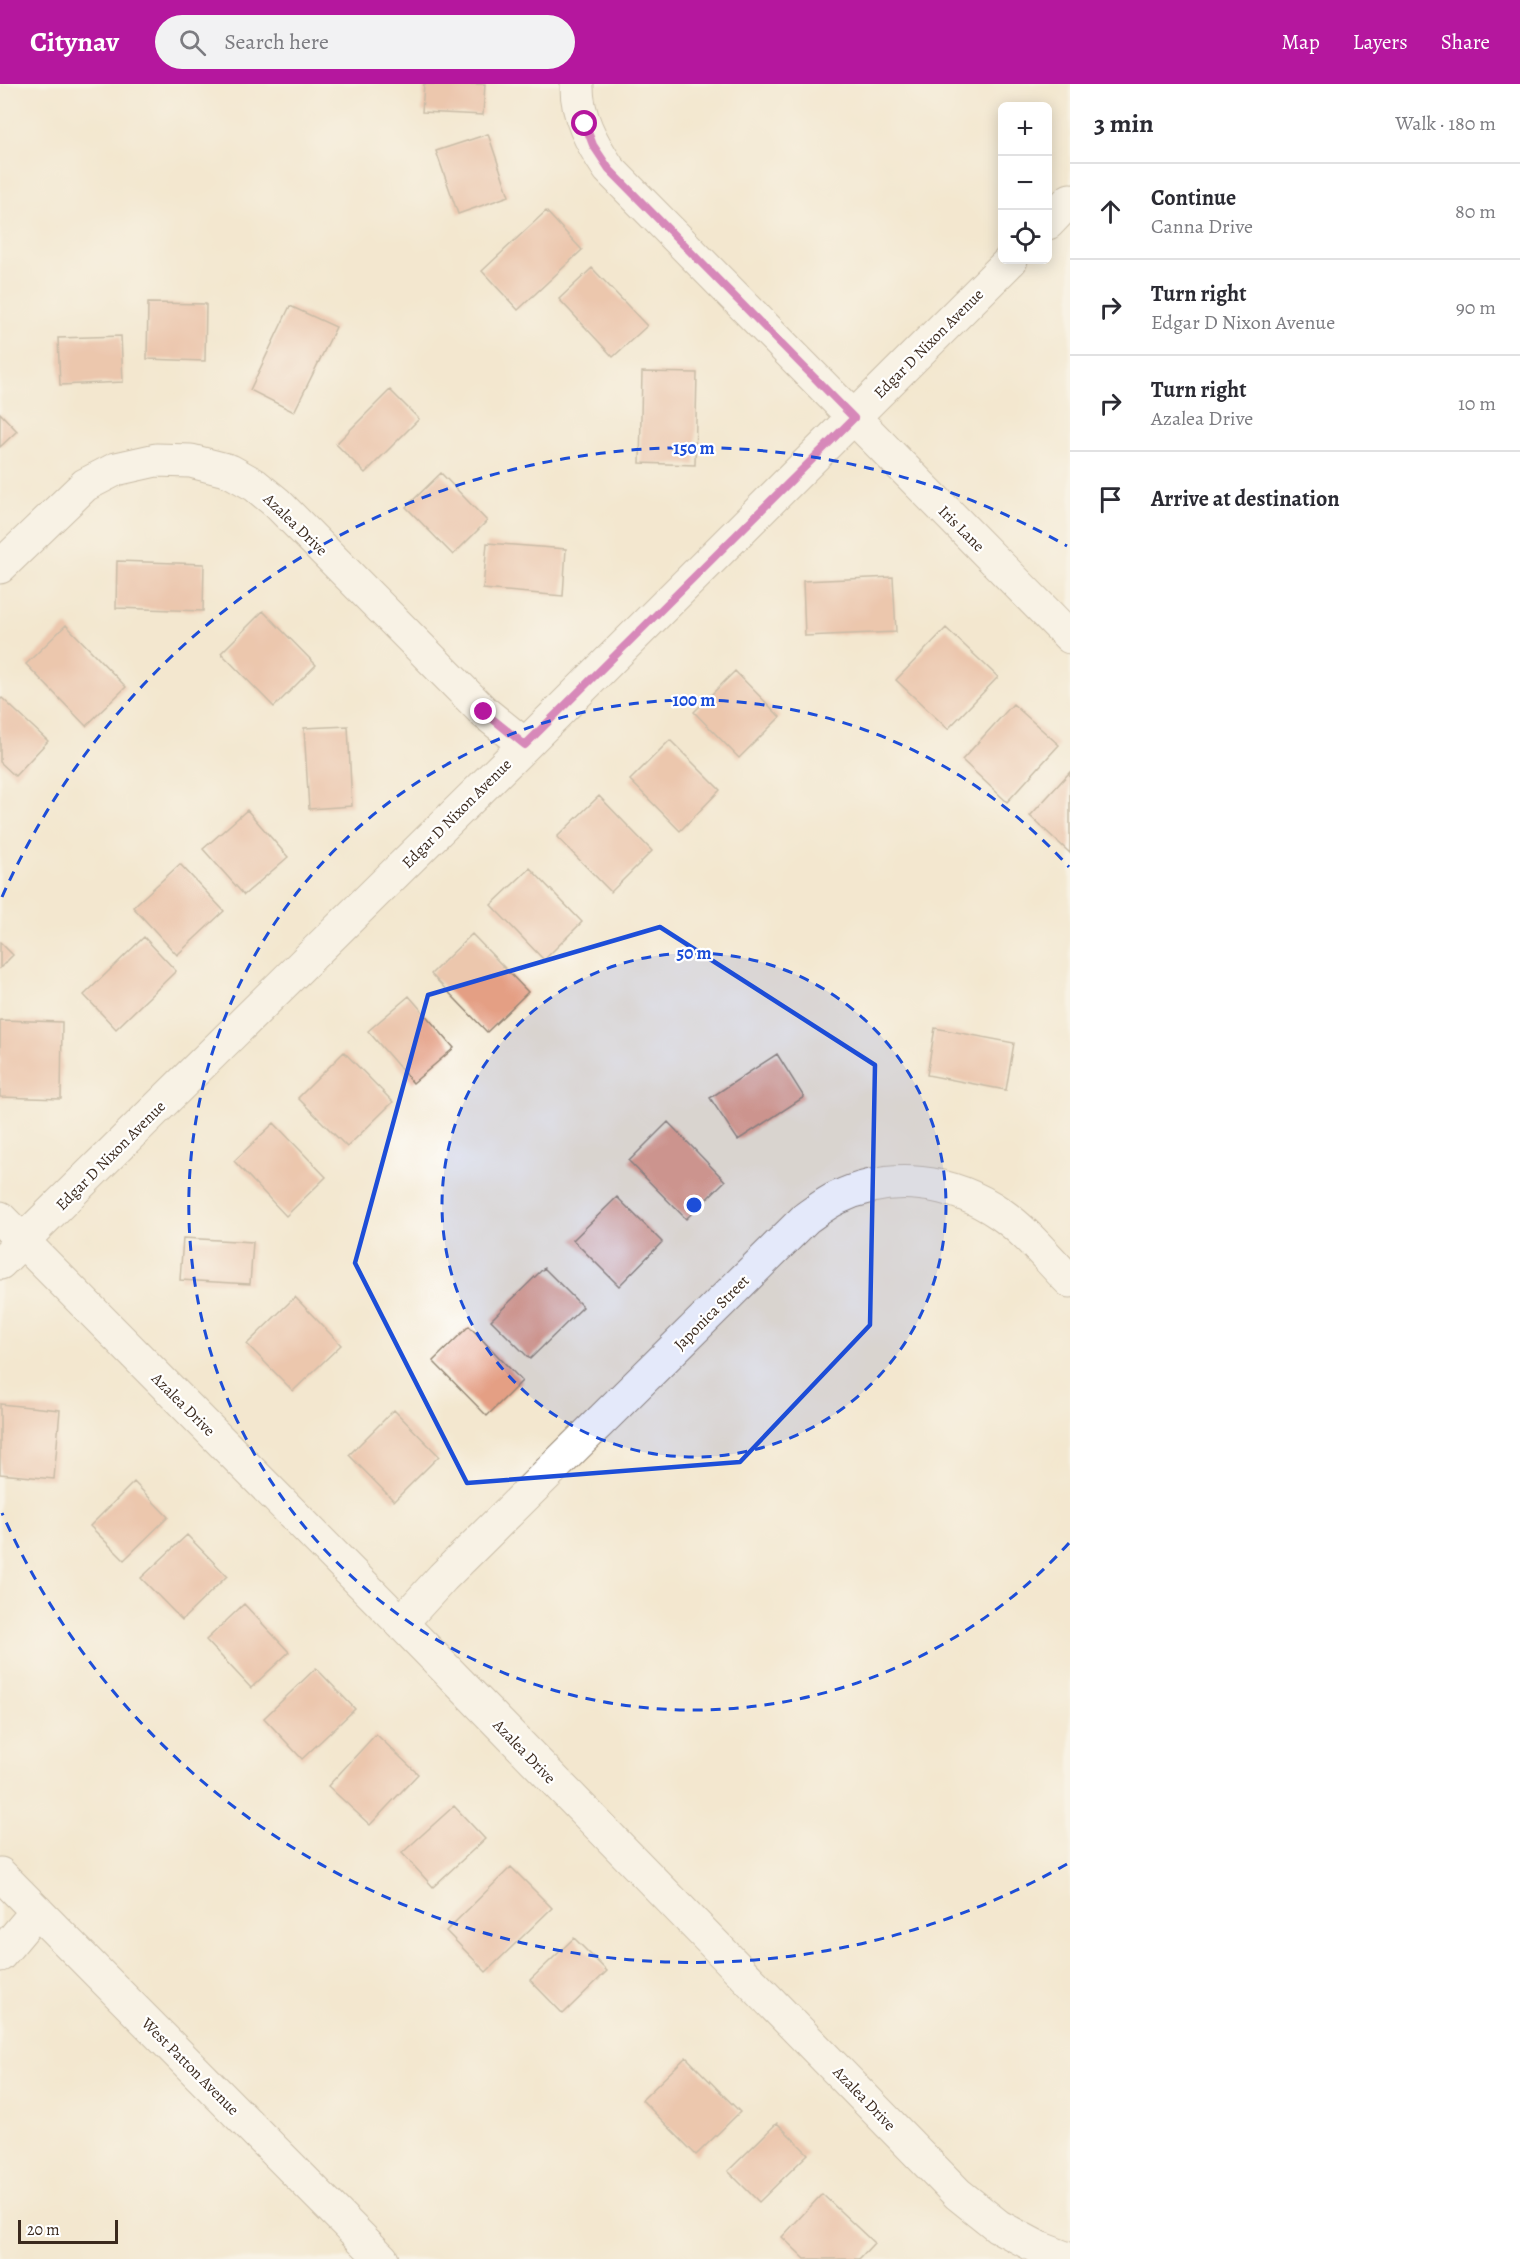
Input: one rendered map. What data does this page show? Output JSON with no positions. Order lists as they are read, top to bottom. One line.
{"streets":{"street":["Edgar D Nixon Avenue","Azalea Drive","Iris Lane","Japonica Street","West Patton Avenue"]},"crossings":[["Edgar D Nixon Avenue","Azalea Drive"],["Edgar D Nixon Avenue","Iris Lane"],["Azalea Drive","Japonica Street"]],"scale_bar":"20 m","page":{"header":"Citynav","search":"Search here","nav":["Map","Layers","Share"],"heading":["3 min","Walk · 180 m"],"map_buttons":["+","−"],"list":[["Continue","Canna Drive","80 m"],["Turn right","Edgar D Nixon Avenue","90 m"],["Turn right","Azalea Drive","10 m"],"Arrive at destination"],"scale":"20 m"},"rings":["150 m","100 m","50 m"]}
